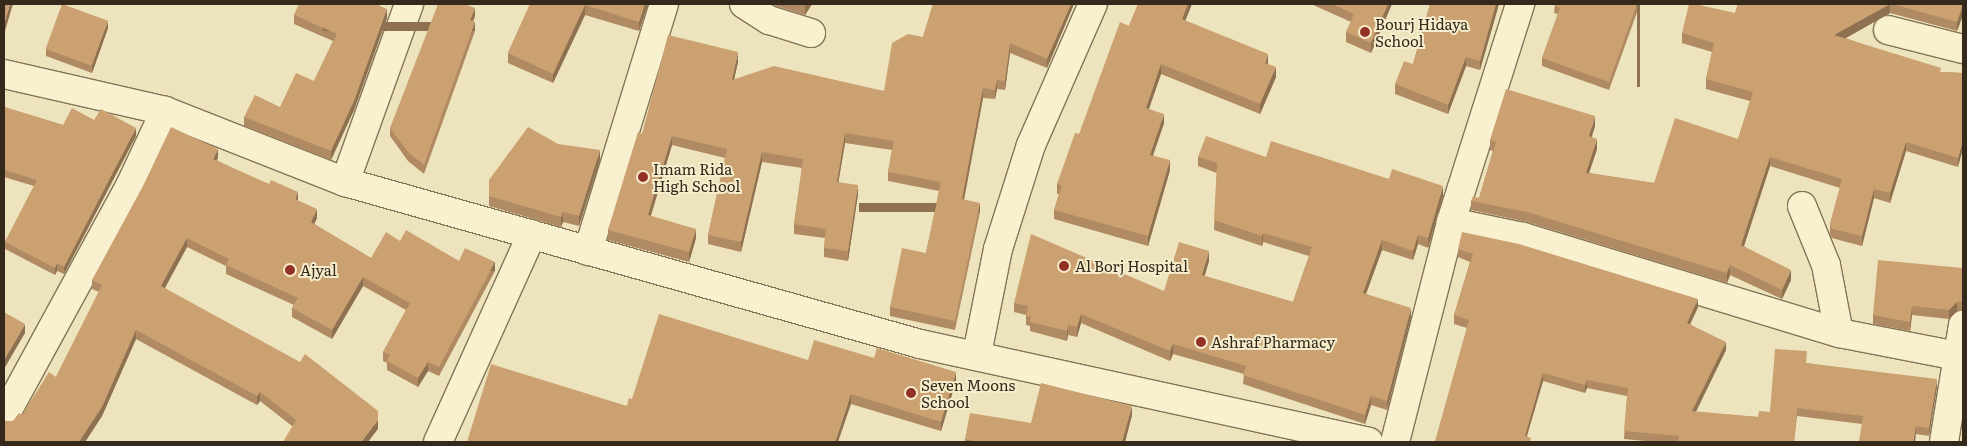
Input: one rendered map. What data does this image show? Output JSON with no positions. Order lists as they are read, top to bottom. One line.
{"places":["Bourj Hidaya School","Imam Rida High School","Al Borj Hospital","Ajyal","Ashraf Pharmacy","Seven Moons School"]}
